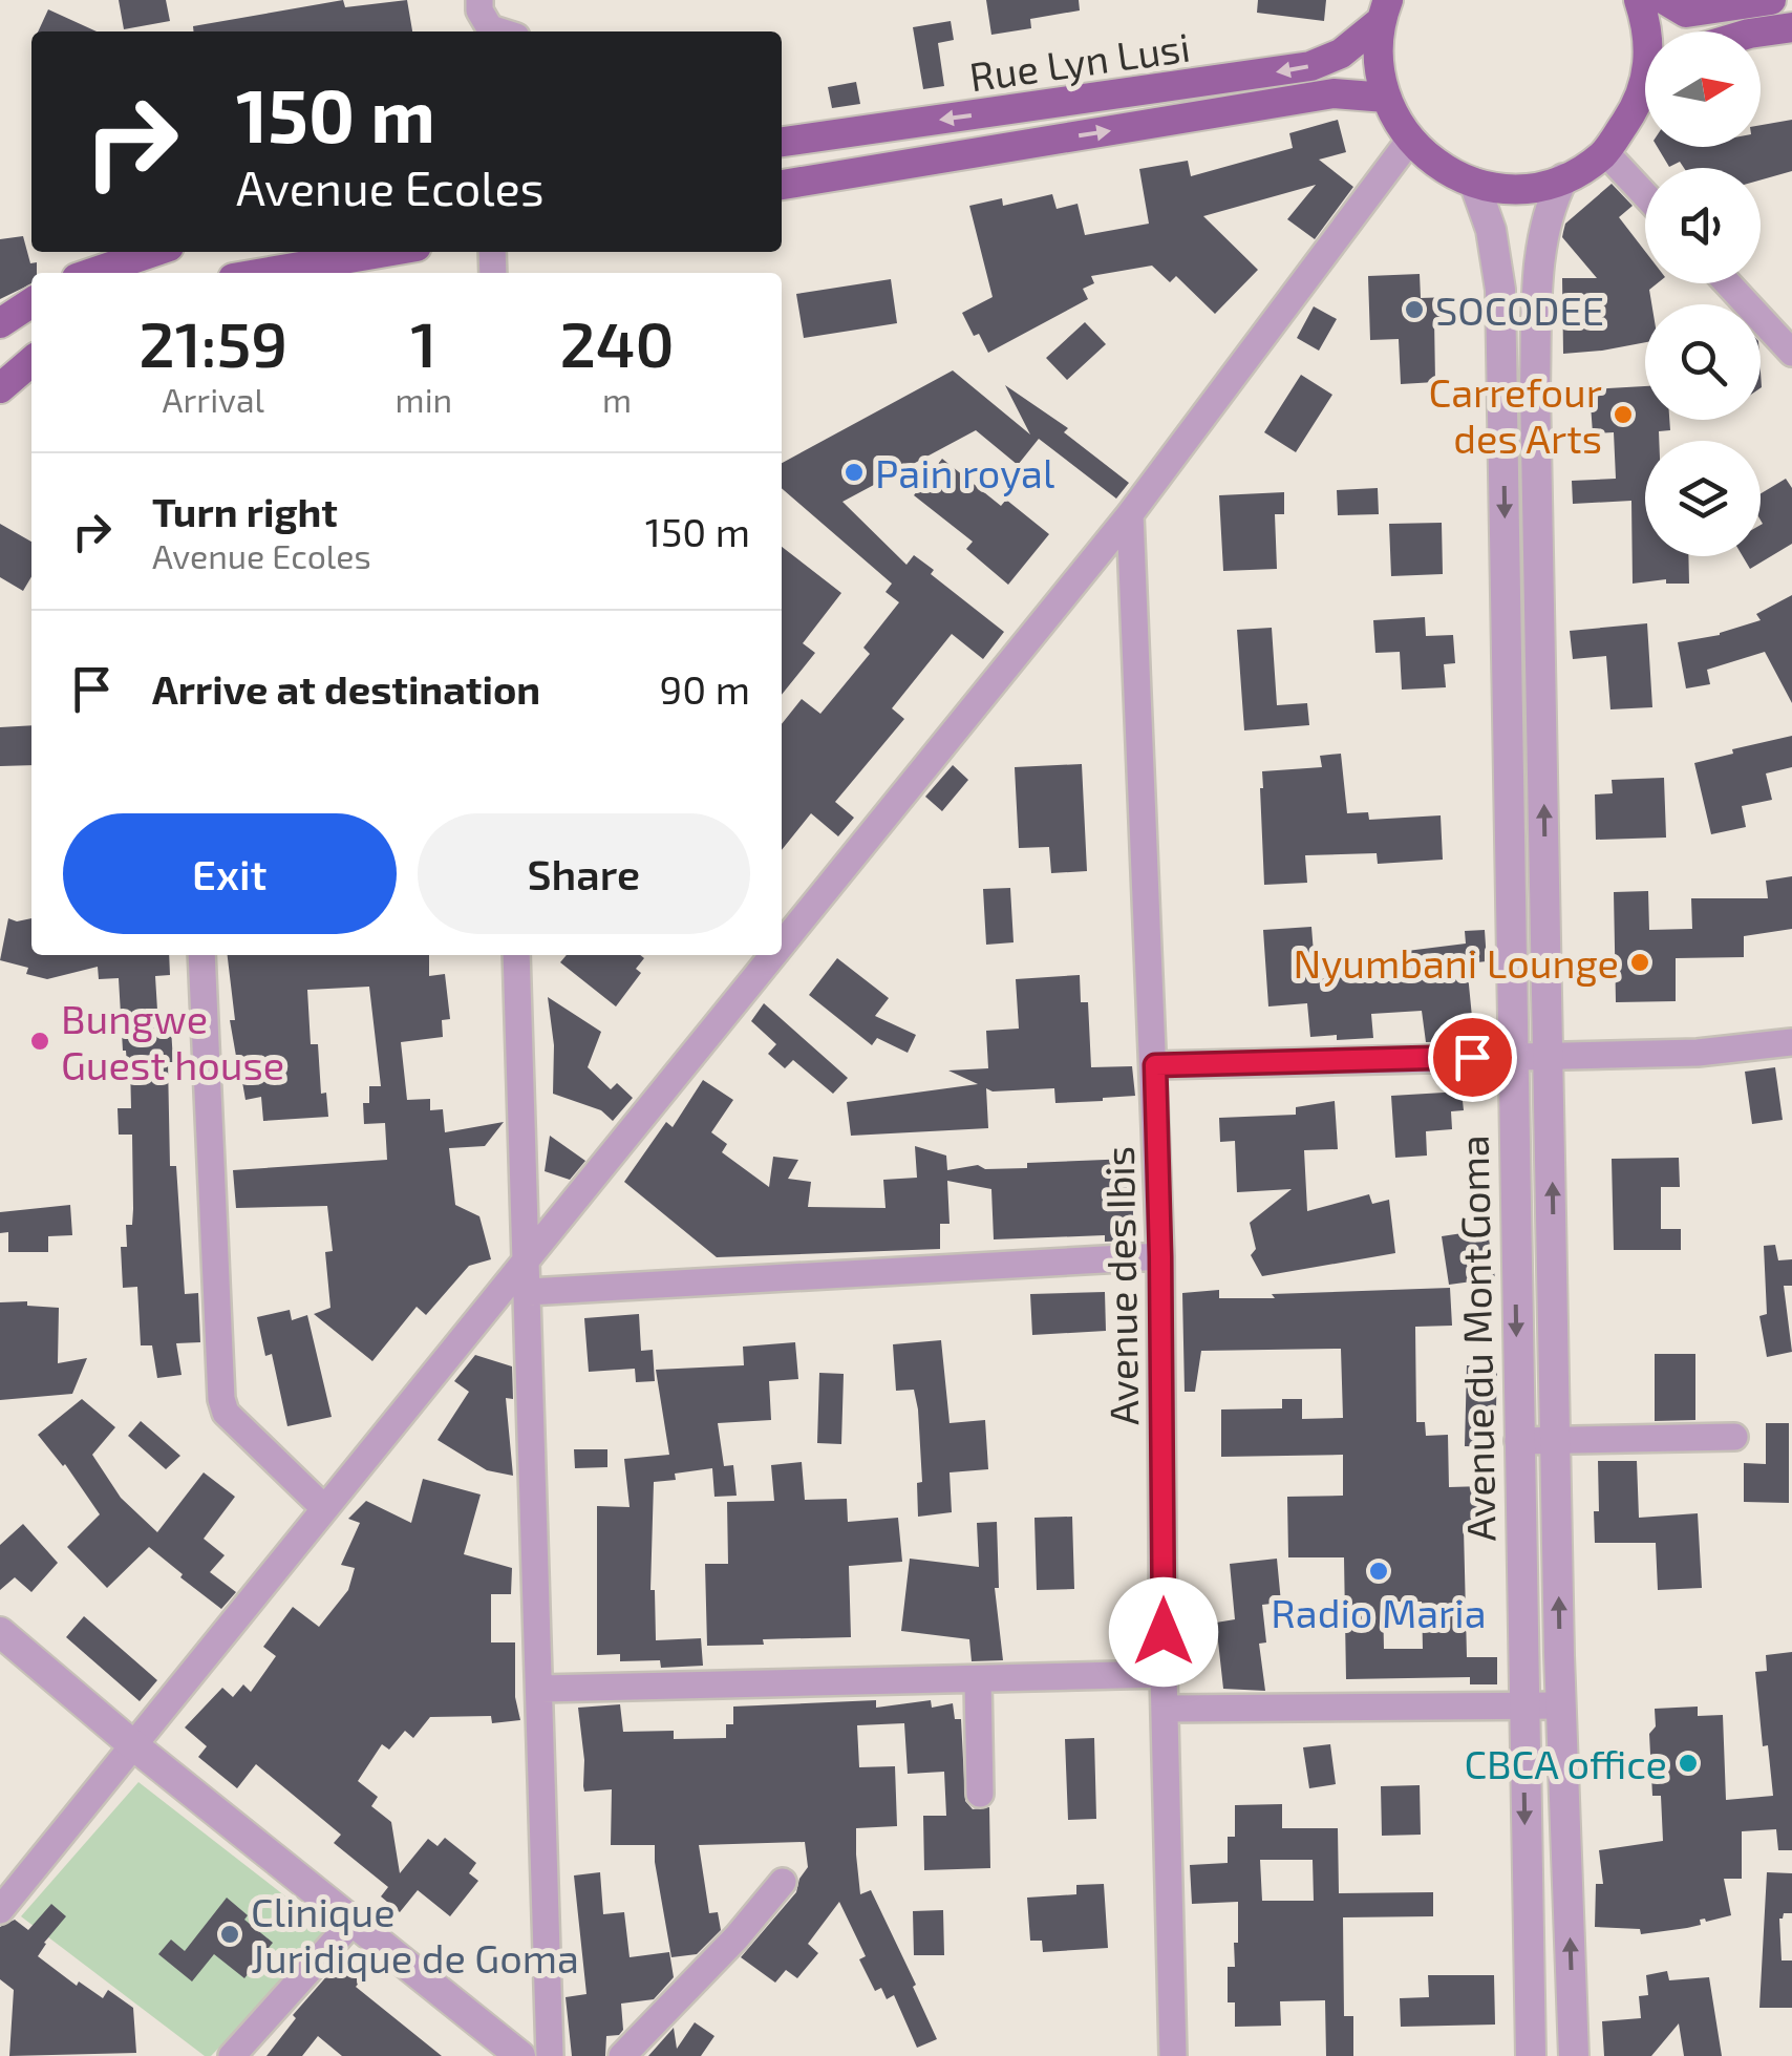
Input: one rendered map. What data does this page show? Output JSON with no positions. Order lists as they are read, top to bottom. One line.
{"streets":{"main road":["Rue Lyn Lusi"],"street":["Avenue des Ibis","Avenue du Mont Goma"]},"places":["SOCODEE","Carrefour des Arts","Pain royal","Nyumbani Lounge","Bungwe Guest house","Radio Maria","CBCA office","Clinique Juridique de Goma"],"north":"right","page":{"turn":["150 m","Avenue Ecoles"],"eta":["21:59","Arrival","1","min","240","m"],"list":[{"name":"Turn right","note":"Avenue Ecoles","value":"150 m"},{"name":"Arrive at destination","value":"90 m"}],"buttons":["Exit","Share"]}}
